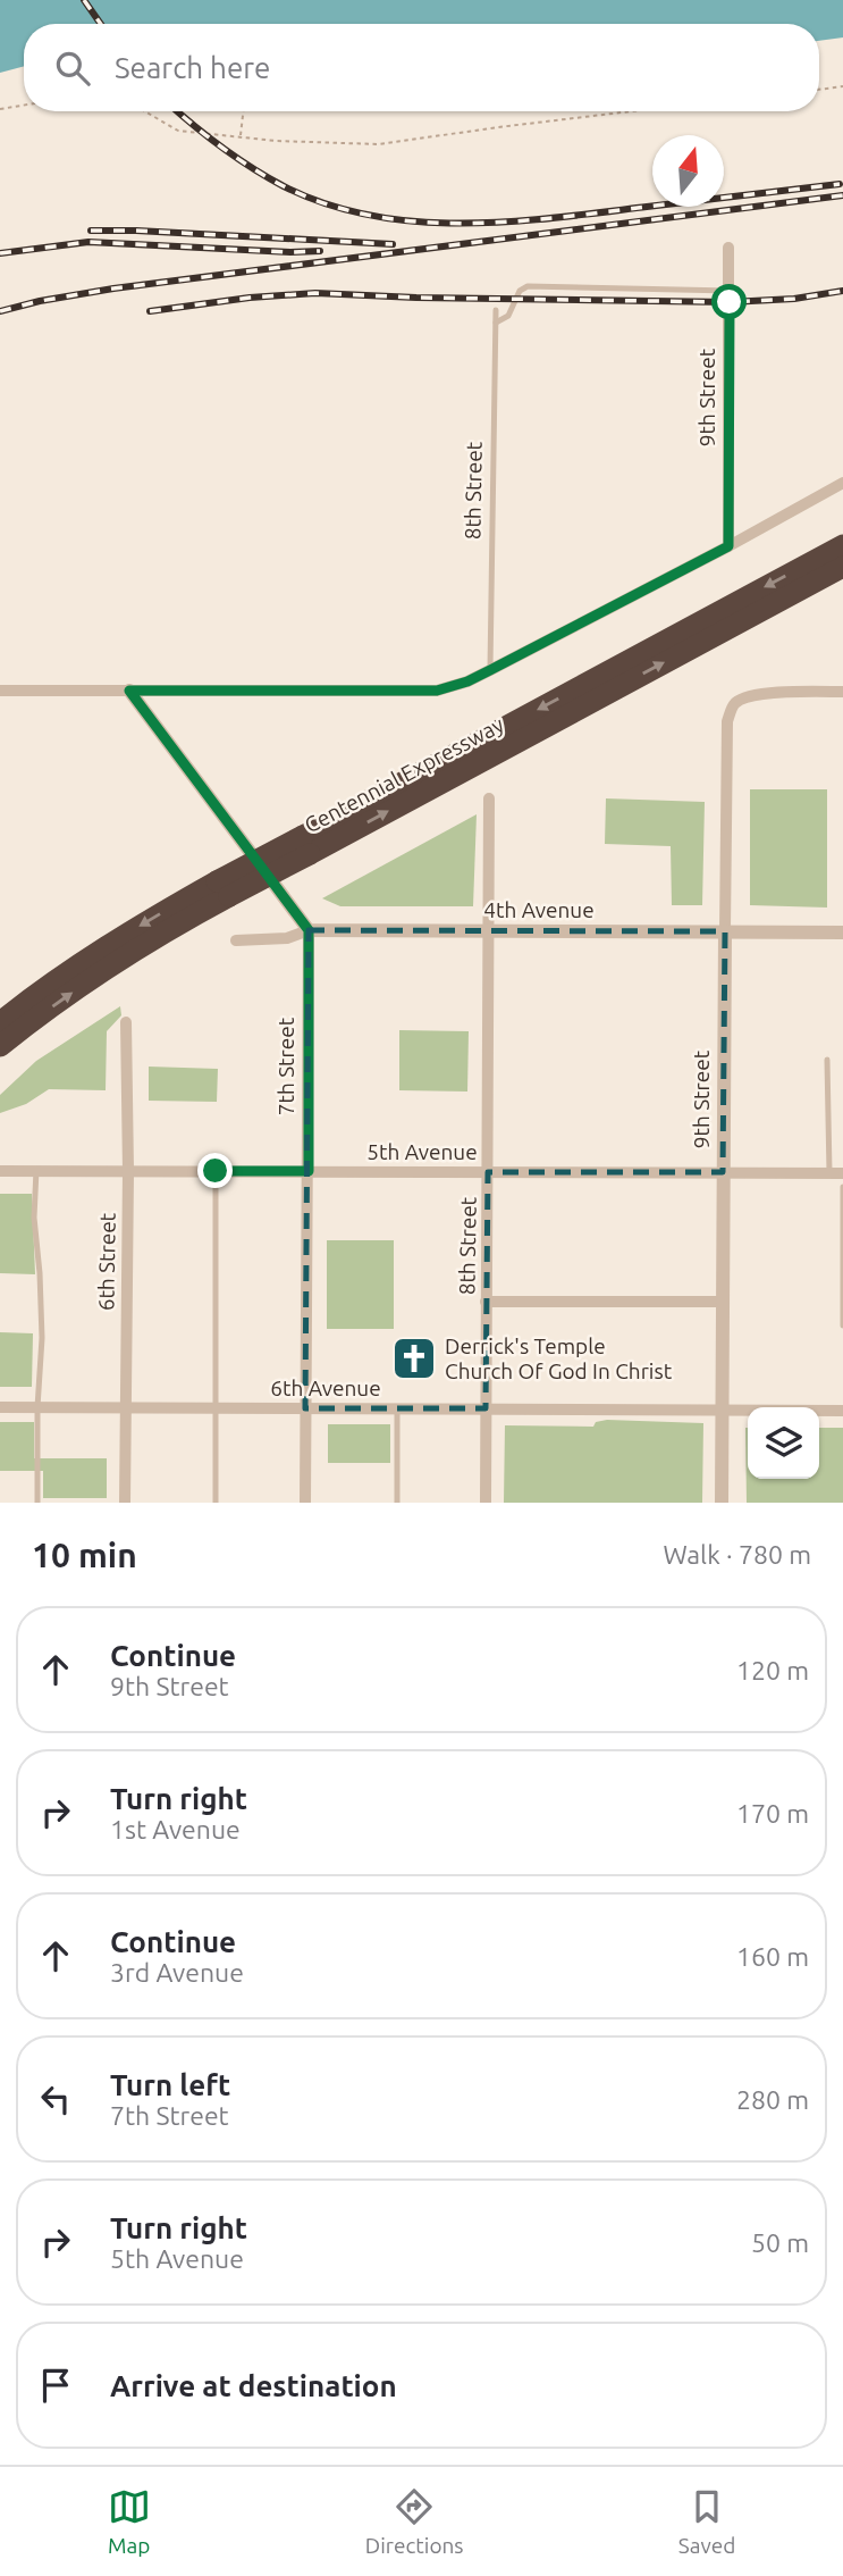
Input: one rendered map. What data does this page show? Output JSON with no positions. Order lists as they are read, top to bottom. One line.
{"streets":{"highway":["Centennial Expressway"],"street":["9th Street","8th Street","4th Avenue","7th Street","5th Avenue","6th Street","6th Avenue"]},"crossings":[["9th Street","4th Avenue"],["9th Street","5th Avenue"],["9th Street","6th Avenue"],["8th Street","4th Avenue"],["8th Street","5th Avenue"],["8th Street","6th Avenue"],["4th Avenue","7th Street"],["7th Street","5th Avenue"],["7th Street","6th Avenue"],["5th Avenue","6th Street"],["6th Street","6th Avenue"]],"places":{"church":["Derrick's Temple Church Of God In Christ"]},"north":"top","page":{"search":"Search here","heading":["10 min","Walk · 780 m"],"list":[["Continue","9th Street","120 m"],["Turn right","1st Avenue","170 m"],["Continue","3rd Avenue","160 m"],["Turn left","7th Street","280 m"],["Turn right","5th Avenue","50 m"],"Arrive at destination"],"nav":["Map","Directions","Saved"]}}
